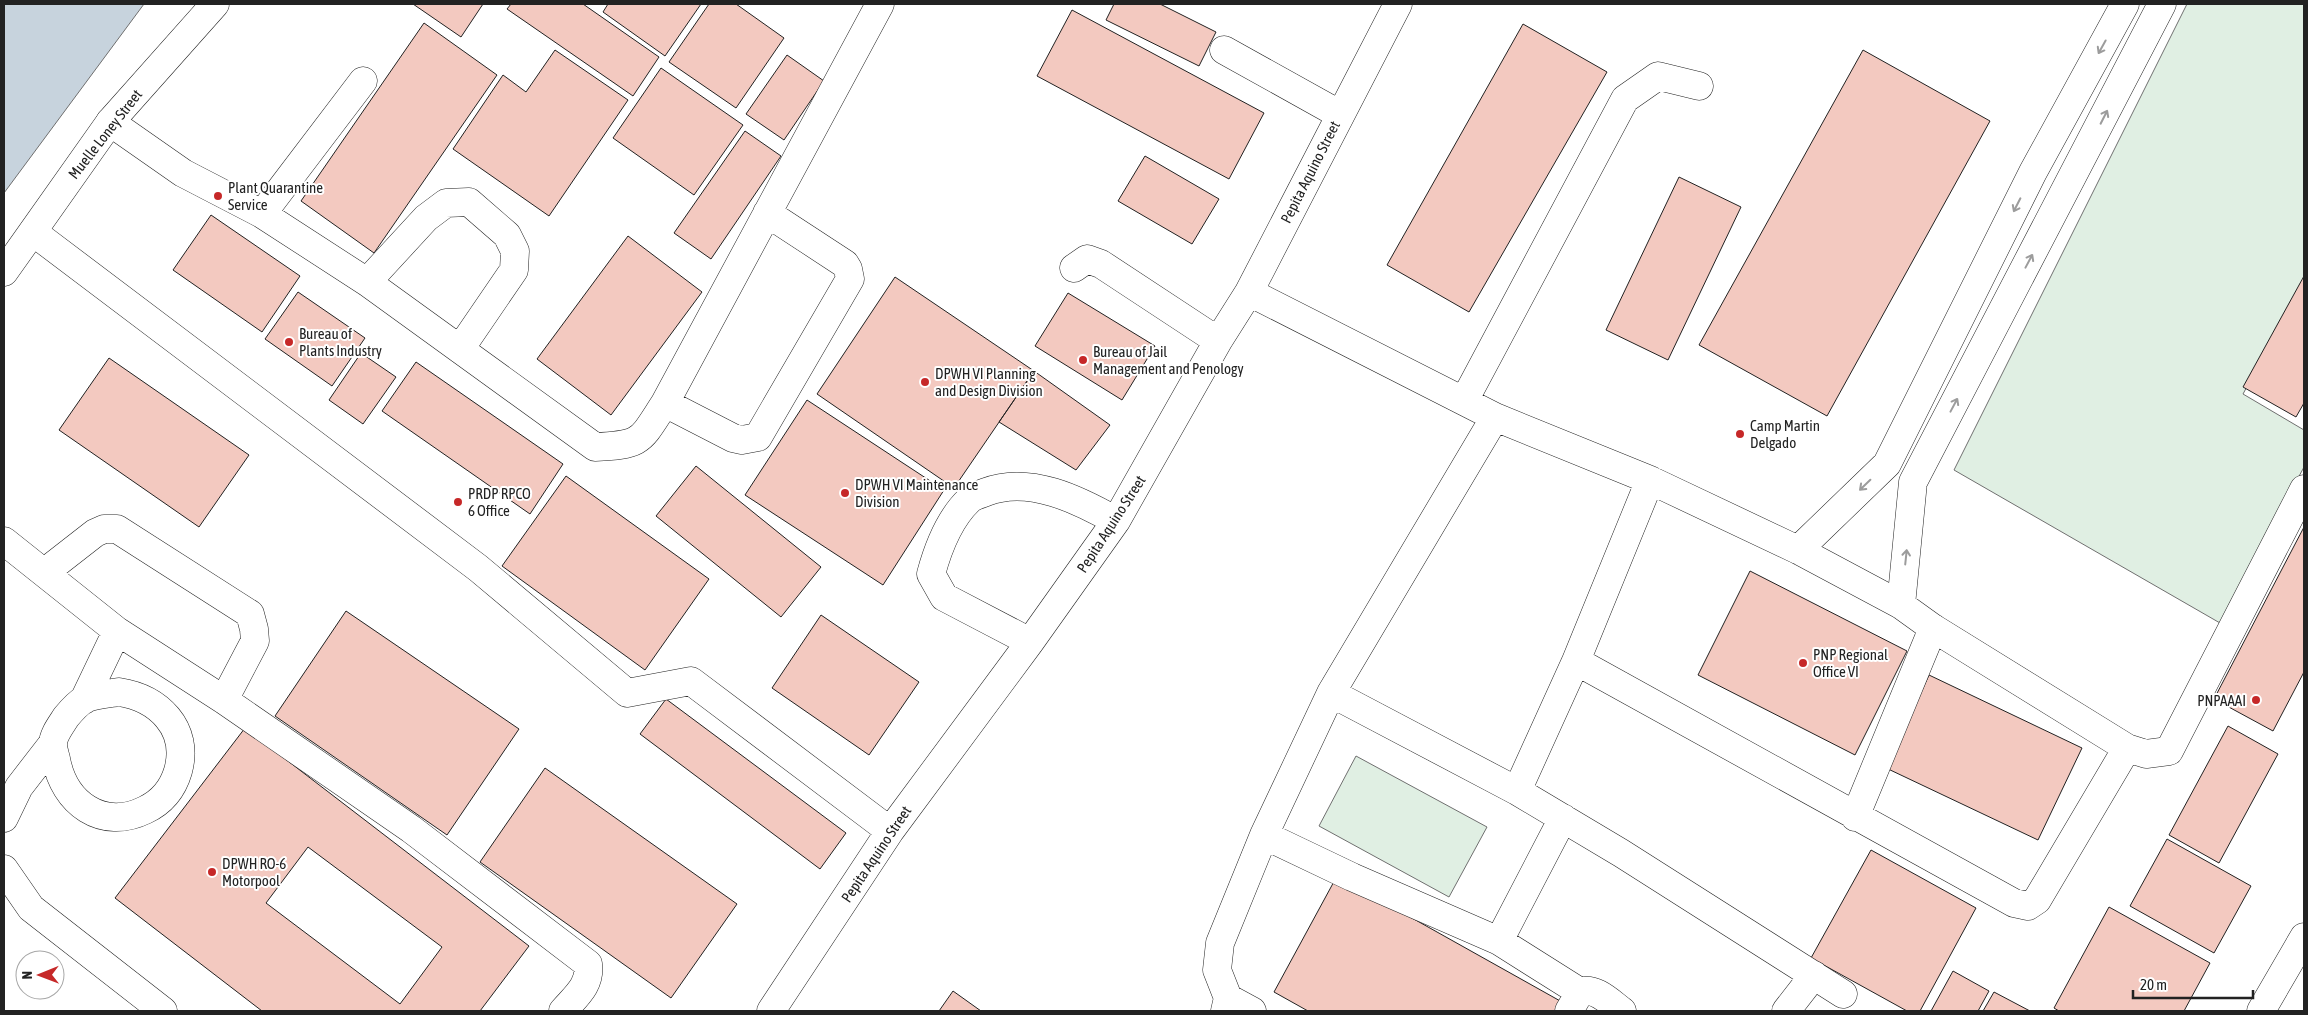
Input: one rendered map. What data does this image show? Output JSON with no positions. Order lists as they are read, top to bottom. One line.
{"streets":{"street":["Muelle Loney Street","Pepita Aquino Street"]},"places":["Plant Quarantine Service","Bureau of Plants Industry","Bureau of Jail Management and Penology","DPWH VI Planning and Design Division","Camp Martin Delgado","DPWH VI Maintenance Division","PRDP RPCO 6 Office","PNP Regional Office VI","PNPAAAI","DPWH RO-6 Motorpool"],"scale_bar":"20 m","north":"left"}
